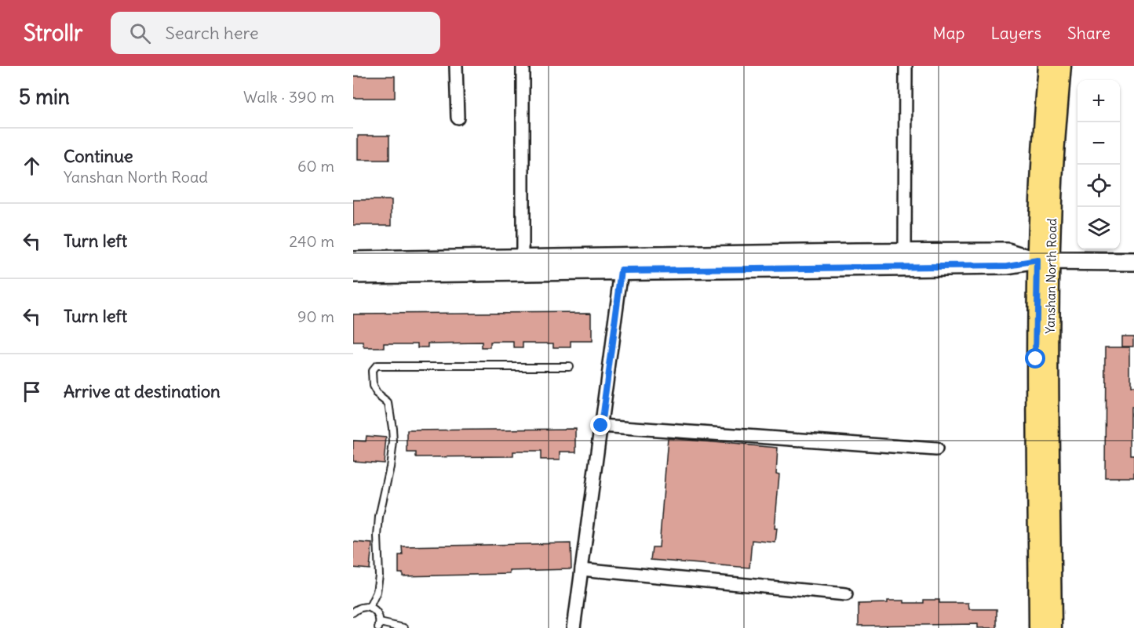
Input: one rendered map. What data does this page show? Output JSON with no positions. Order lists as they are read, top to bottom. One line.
{"streets":{"main road":["Yanshan North Road"]},"page":{"header":"Strollr","search":"Search here","nav":["Map","Layers","Share"],"heading":["5 min","Walk · 390 m"],"map_buttons":["+","−"],"list":[["Continue","Yanshan North Road","60 m"],["Turn left","240 m"],["Turn left","90 m"],"Arrive at destination"]}}
